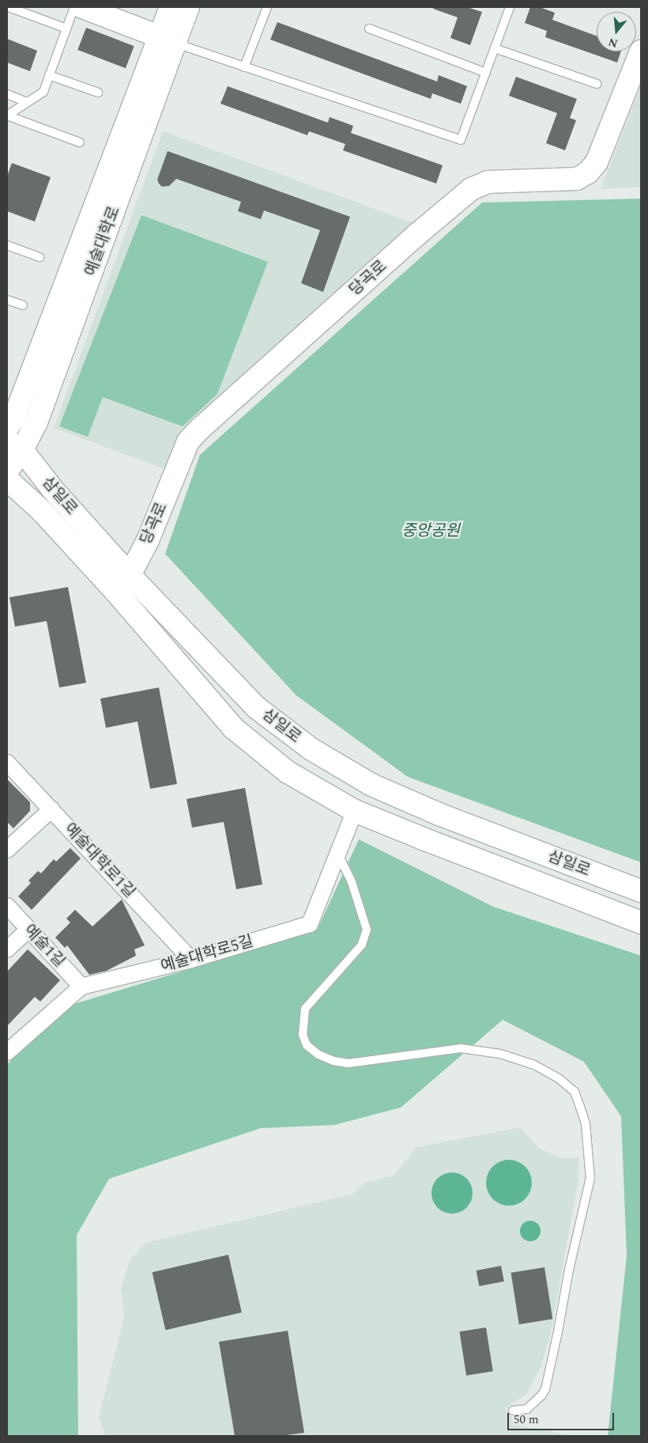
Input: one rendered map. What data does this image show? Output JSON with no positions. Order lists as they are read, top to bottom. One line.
{"streets":{"street":["예술대학로","당곡로","삼일로","예술대학로1길","예술1길","예술대학로5길"]},"crossings":[["예술대학로","삼일로"],["당곡로","삼일로"],["삼일로","예술대학로5길"],["예술대학로1길","예술대학로5길"],["예술1길","예술대학로5길"]],"parks":["중앙공원"],"scale_bar":"50 m","north":"bottom"}
